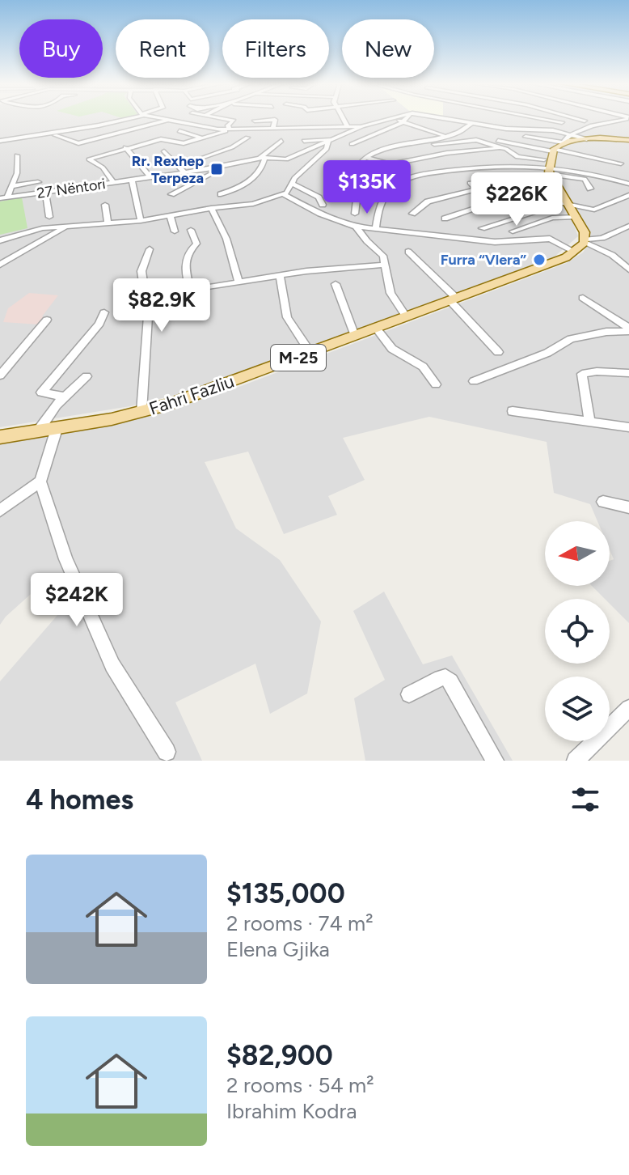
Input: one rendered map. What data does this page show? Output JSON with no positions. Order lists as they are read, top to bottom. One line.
{"streets":{"main road":["M-25","Fahri Fazliu"],"street":["27 Nëntori"]},"places":{"transit":["Rr. Rexhep Terpeza"],"other":["Furra “Vlera”"]},"north":"left","page":{"chip":["Buy","Rent","Filters","New"],"price":["$135K","$226K","$82.9K","$242K"],"heading":"4 homes","list":[{"name":"$135,000","note":"2 rooms · 74 m² · Elena Gjika"},{"name":"$82,900","note":"2 rooms · 54 m² · Ibrahim Kodra"}]}}
